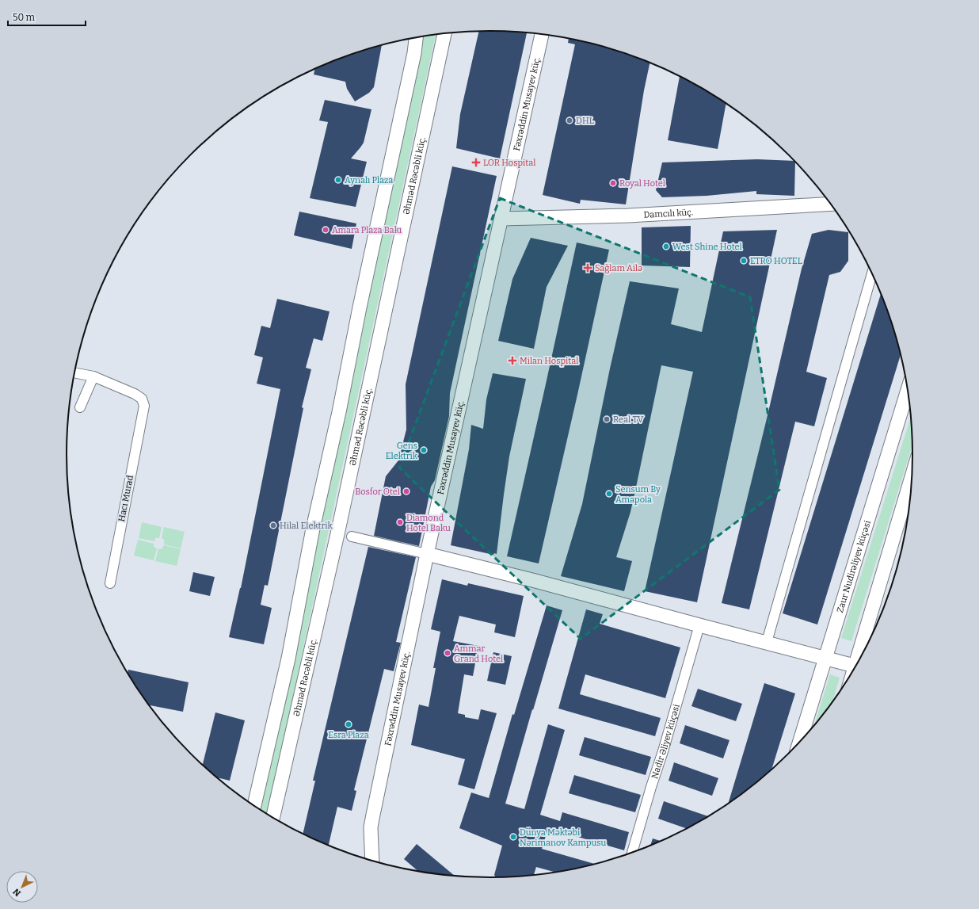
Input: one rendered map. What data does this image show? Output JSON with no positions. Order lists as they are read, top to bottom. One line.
{"streets":{"street":["Fəxrəddin Musayev küç.","Əhməd Rəcəbli küç.","Damcılı küç.","Hacı Murad","Zaur Nudirəliyev küçəsi","Nadir Əliyev küçəsi"]},"crossings":[["Fəxrəddin Musayev küç.","Damcılı küç."]],"places":{"other":["DHL","Aynalı Plaza","Royal Hotel","Amara Plaza Bakı","West Shine Hotel","ETRO HOTEL","Real TV","Gens Elektrik","Bosfor Otel","Sensum By Amapola","Diamond Hotel Baku","Hilal Elektrik","Ammar Grand Hotel","Esra Plaza","Dünya Məktəbi Nərimanov Kampusu"],"health":["LOR Hospital","Sağlam Ailə","Milan Hospital"]},"scale_bar":"50 m","north":"bottom left"}
